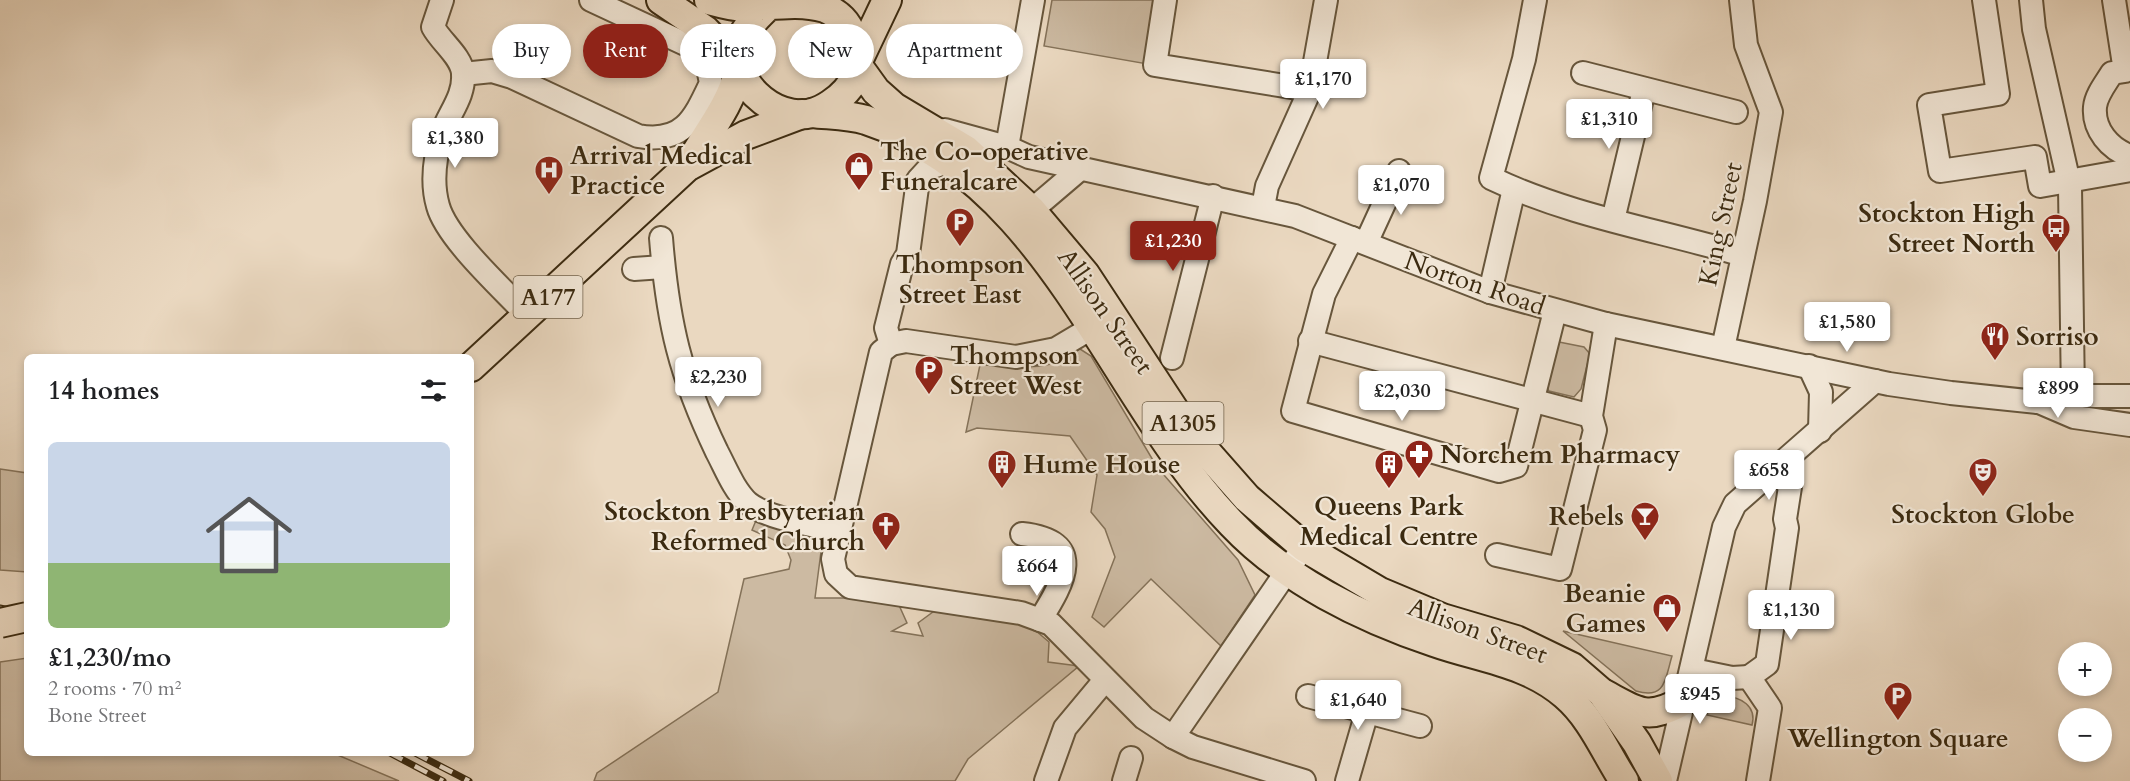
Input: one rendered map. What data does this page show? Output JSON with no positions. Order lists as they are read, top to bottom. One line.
{"streets":{"main road":["A177","Allison Street","A1305"],"street":["King Street","Norton Road"]},"crossings":[["King Street","Norton Road"],["Norton Road","Allison Street"],["A177","Allison Street"]],"places":{"shop":["The Co-operative Funeralcare","Beanie Games"],"hospital":["Arrival Medical Practice"],"parking":["Thompson Street East","Thompson Street West","Wellington Square"],"bus stop":["Stockton High Street North"],"restaurant":["Sorriso"],"pharmacy":["Norchem Pharmacy"],"building":["Hume House","Queens Park Medical Centre"],"theatre":["Stockton Globe"],"bar":["Rebels"],"church":["Stockton Presbyterian Reformed Church"]},"page":{"chip":["Buy","Rent","Filters","New","Apartment"],"price":["£1,170","£1,310","£1,380","£1,070","£1,230","£1,580","£2,230","£899","£2,030","£658","£664","£1,130","£945","£1,640"],"heading":"14 homes","list":[{"name":"£1,230/mo","note":"2 rooms · 70 m² · Bone Street"}],"map_buttons":["+","−"]}}
